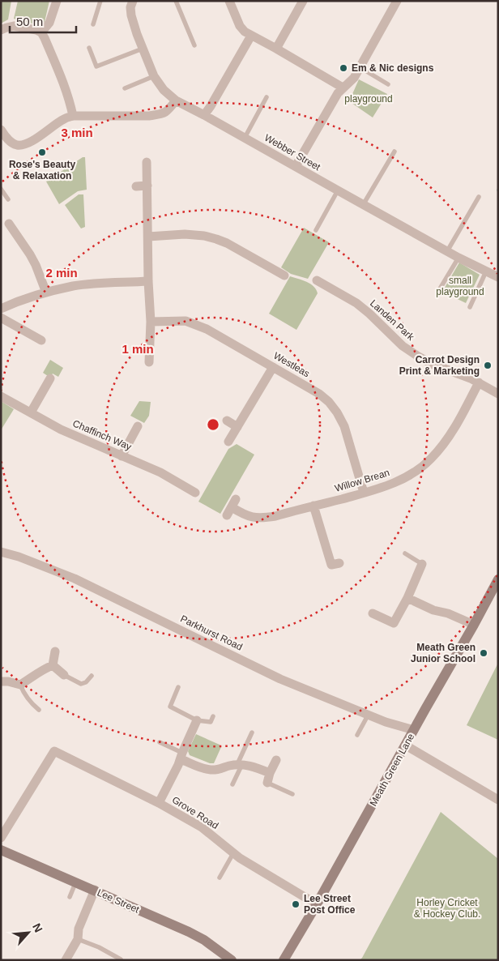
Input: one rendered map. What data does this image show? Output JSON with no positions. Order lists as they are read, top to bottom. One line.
{"streets":{"street":["Webber Street","Landen Park","Westleas","Chaffinch Way","Willow Brean","Parkhurst Road","Meath Green Lane","Grove Road","Lee Street"]},"crossings":[["Landen Park","Willow Brean"],["Westleas","Willow Brean"],["Parkhurst Road","Meath Green Lane"],["Meath Green Lane","Grove Road"]],"parks":["playground","small playground","Horley Cricket & Hockey Club."],"places":["Em & Nic designs","Rose's Beauty & Relaxation","Carrot Design Print & Marketing","Meath Green Junior School","Lee Street Post Office"],"scale_bar":"50 m","north":"top right","rings":["3 min","2 min","1 min"]}
